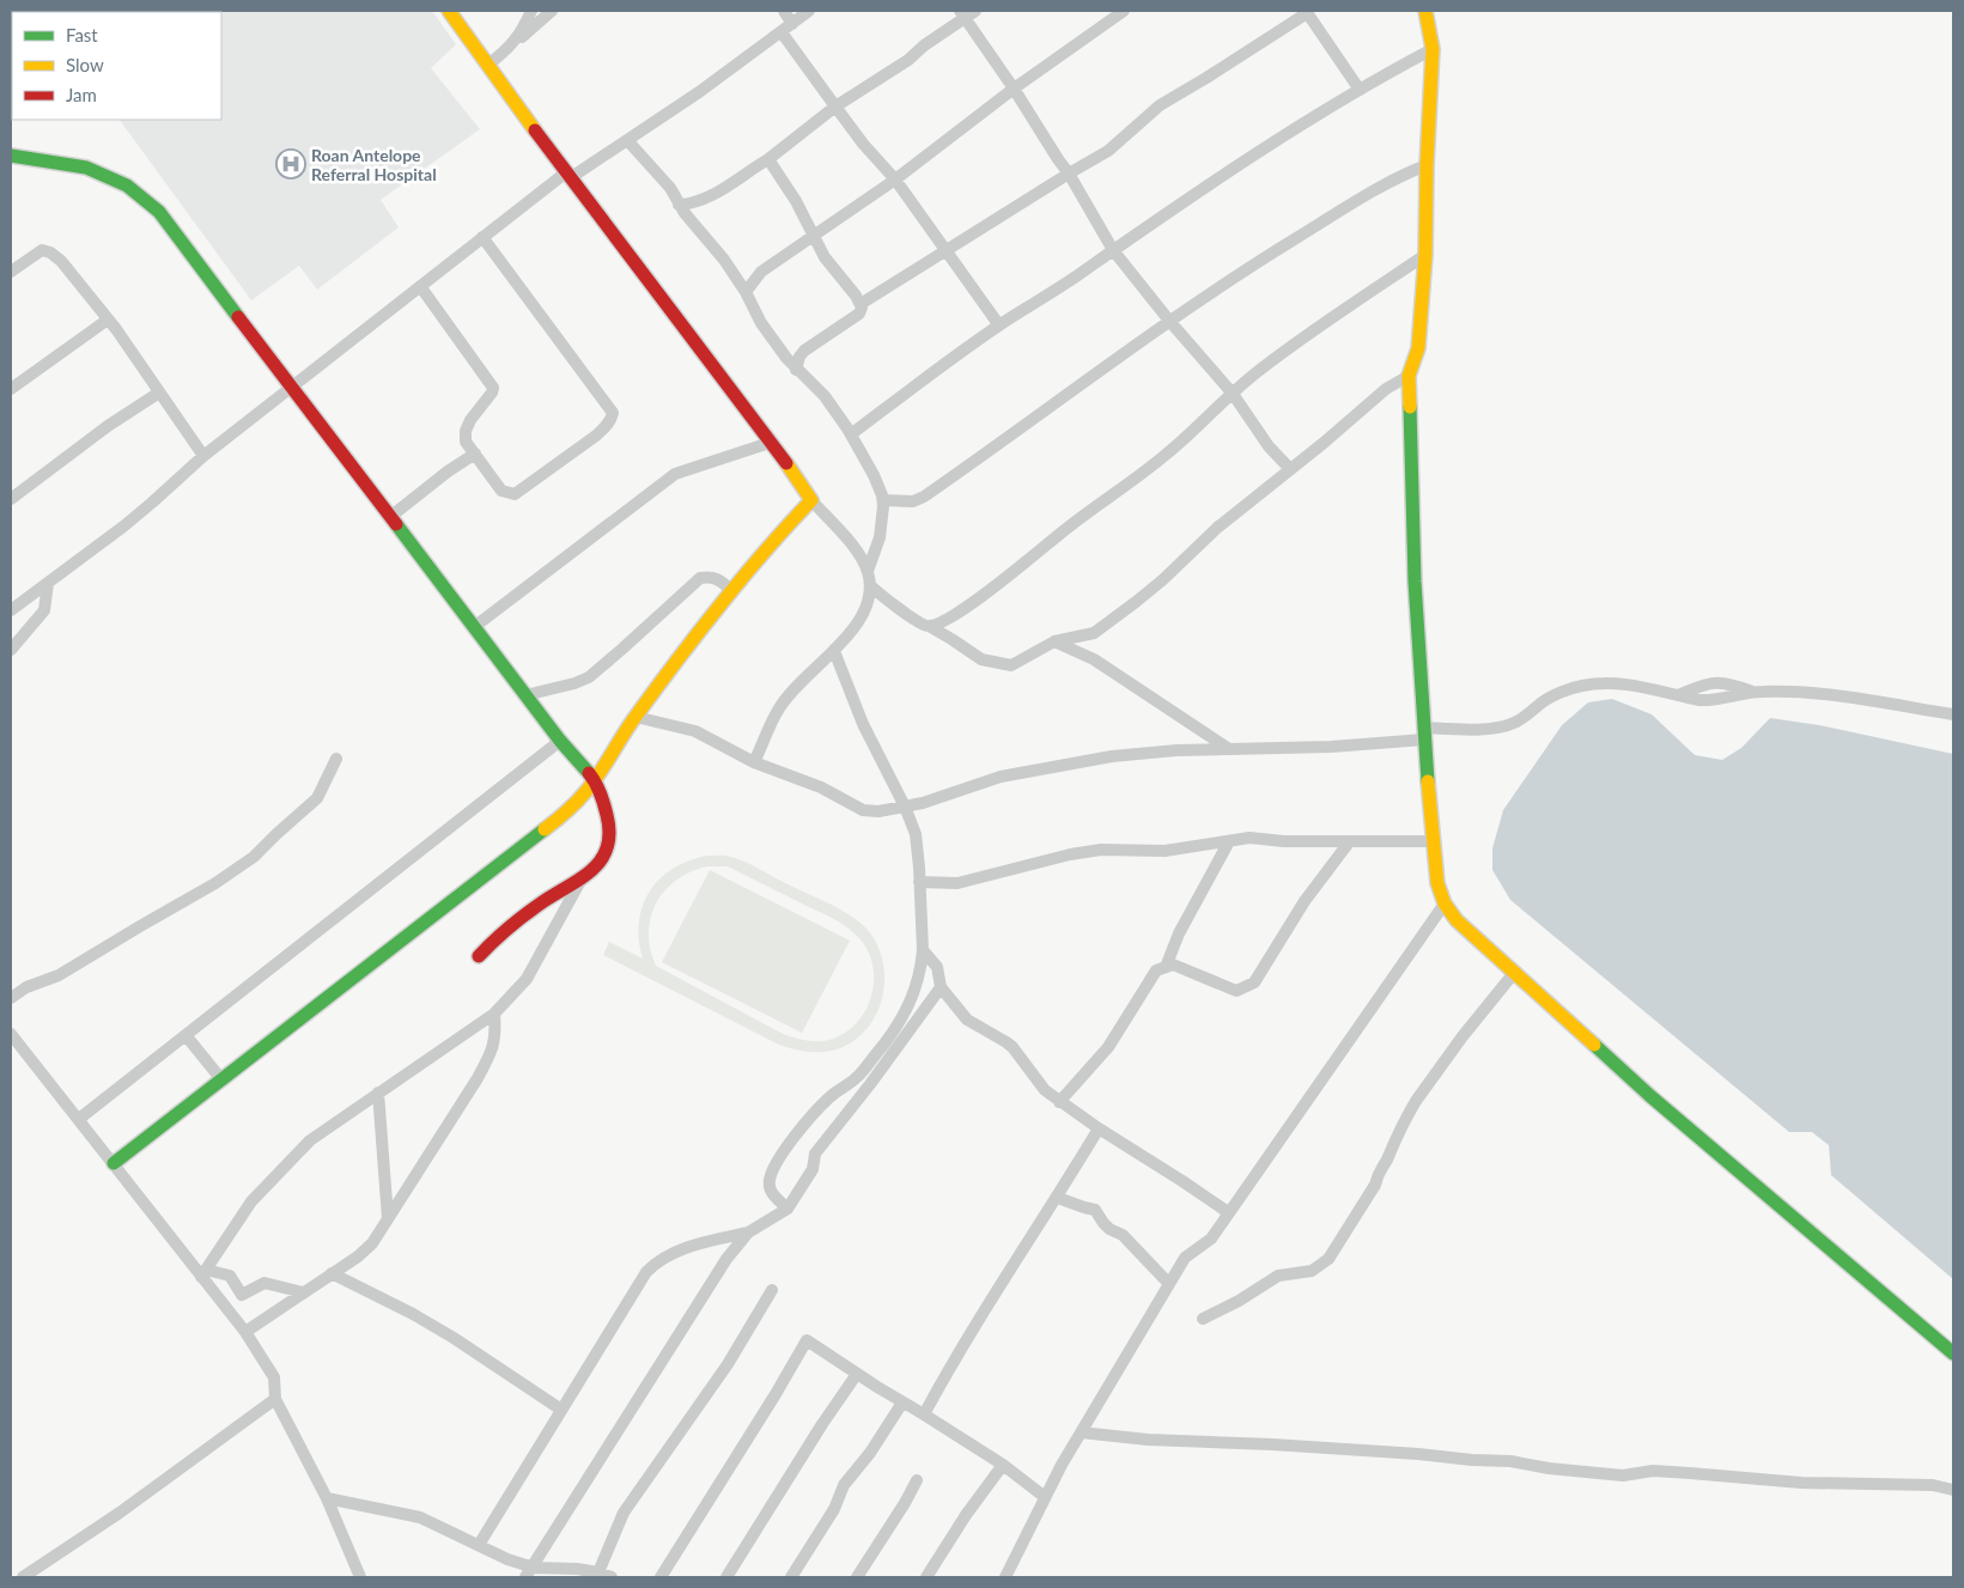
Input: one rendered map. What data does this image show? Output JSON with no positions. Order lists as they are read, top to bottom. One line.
{"places":{"hospital":["Roan Antelope Referral Hospital"]},"legend":["Fast","Slow","Jam"]}
